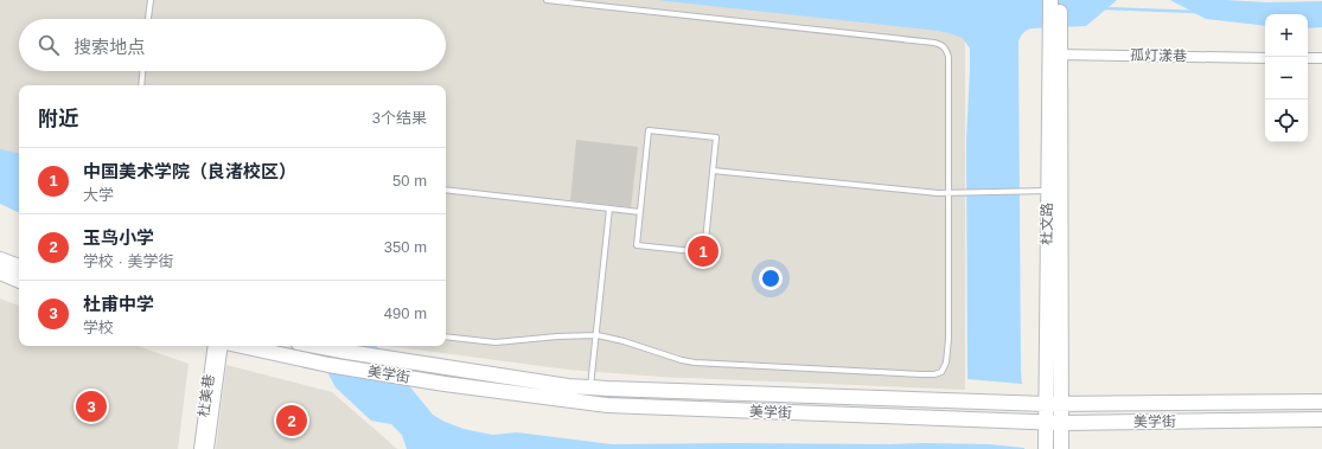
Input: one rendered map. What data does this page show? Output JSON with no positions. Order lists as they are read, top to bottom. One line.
{"streets":{"street":["孤灯漾巷","杜文路","美学街","杜美巷"]},"crossings":[["孤灯漾巷","杜文路"],["杜文路","美学街"]],"page":{"map_buttons":["+","−"],"search":"搜索地点","heading":["附近","3个结果"],"list":[{"mark":"1","name":"中国美术学院（良渚校区）","note":"大学","value":"50 m"},{"mark":"2","name":"玉鸟小学","note":"学校 · 美学街","value":"350 m"},{"mark":"3","name":"杜甫中学","note":"学校","value":"490 m"}],"pins":["1","3","2"]}}
